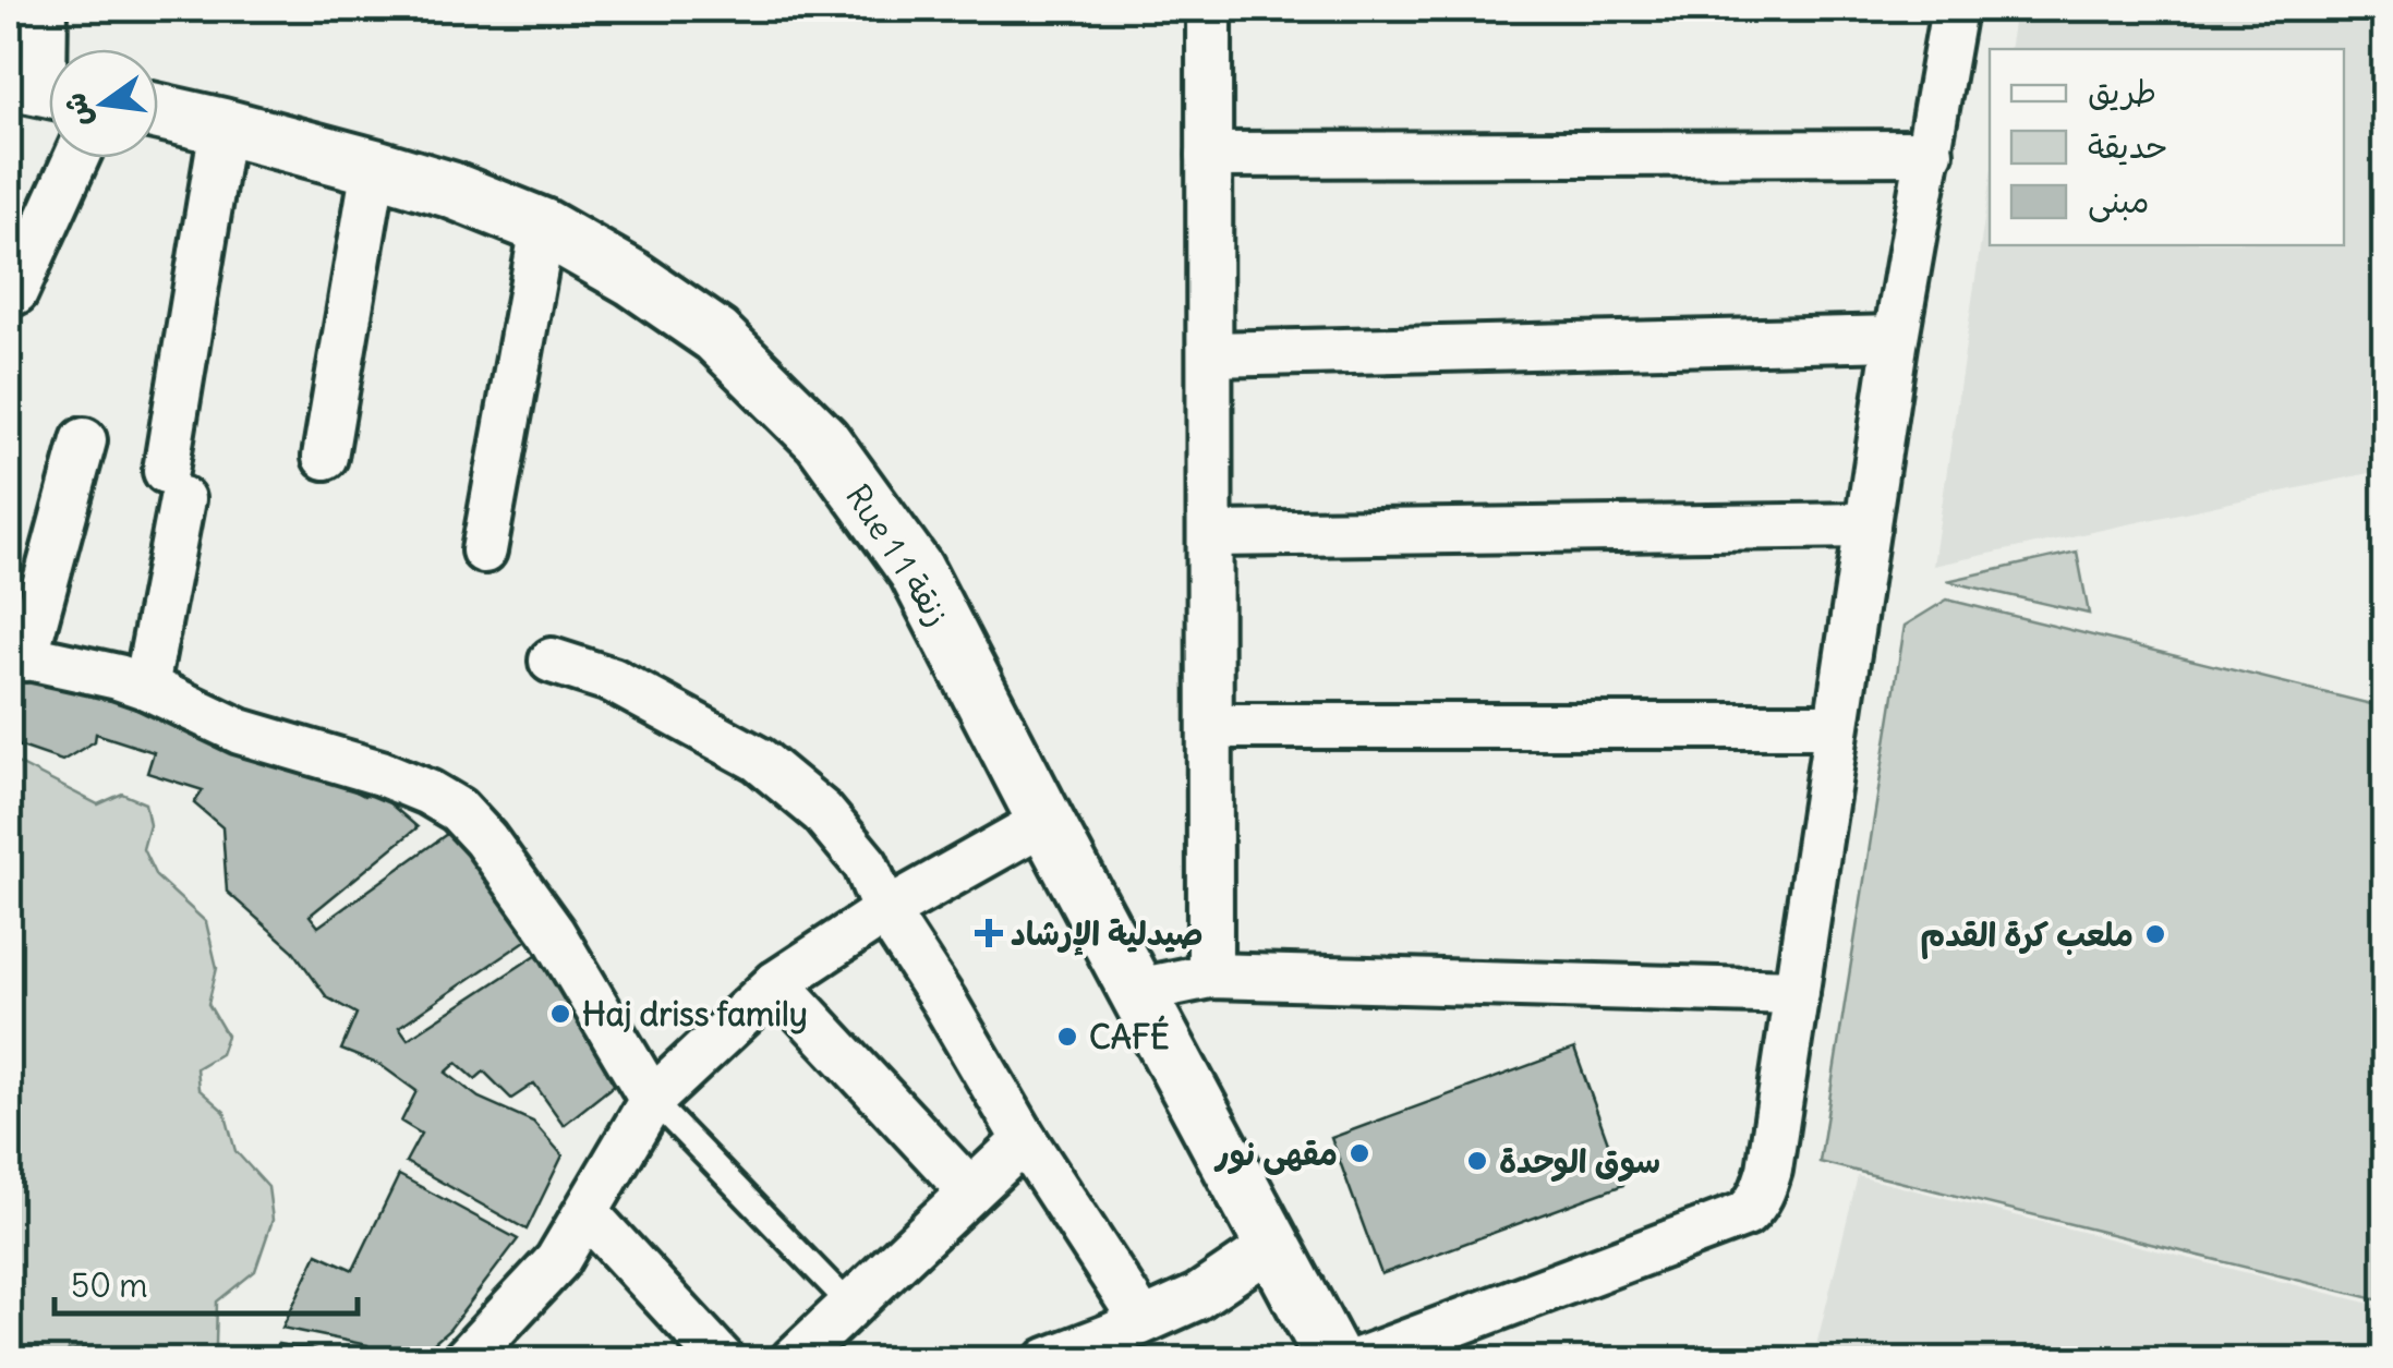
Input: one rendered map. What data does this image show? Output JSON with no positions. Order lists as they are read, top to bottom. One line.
{"streets":{"street":["Rue 1 زنقة 1"]},"places":{"health":["صيدلية الإرشاد"],"other":["ملعب كرة القدم","Haj driss family","CAFÉ","مقهى نور","سوق الوحدة"]},"legend":["طريق","حديقة","مبنى"],"scale_bar":"50 m","north":"left"}
